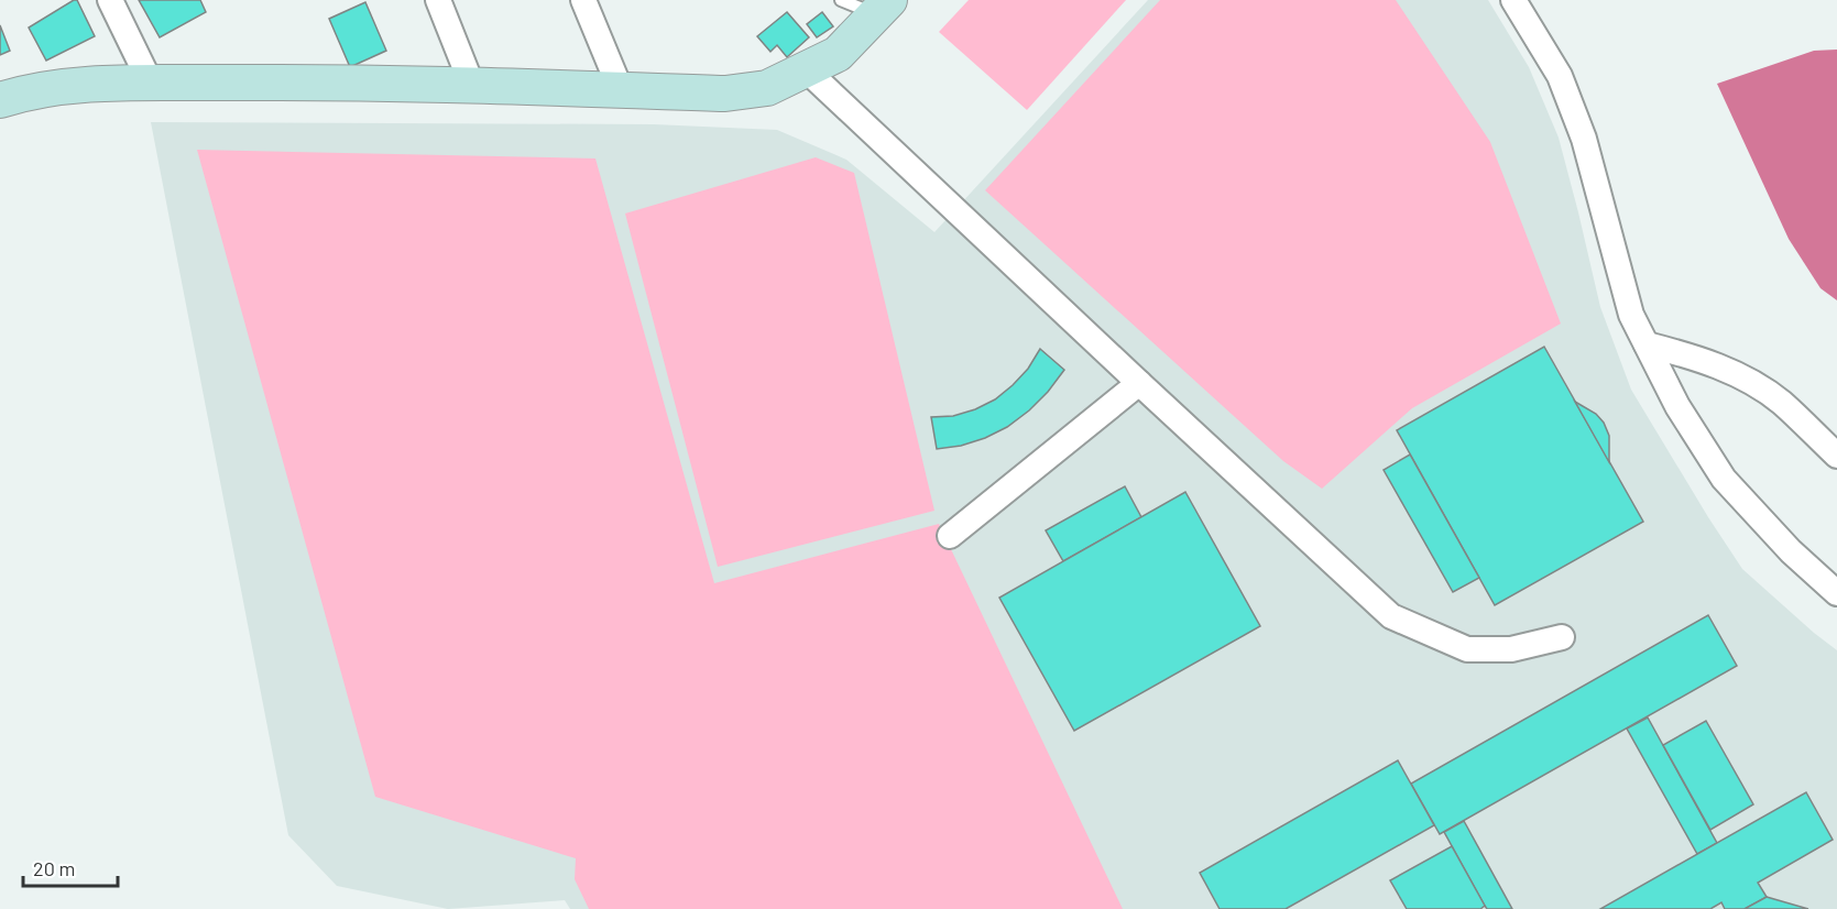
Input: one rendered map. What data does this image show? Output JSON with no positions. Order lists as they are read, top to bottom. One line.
{"scale_bar":"20 m"}
